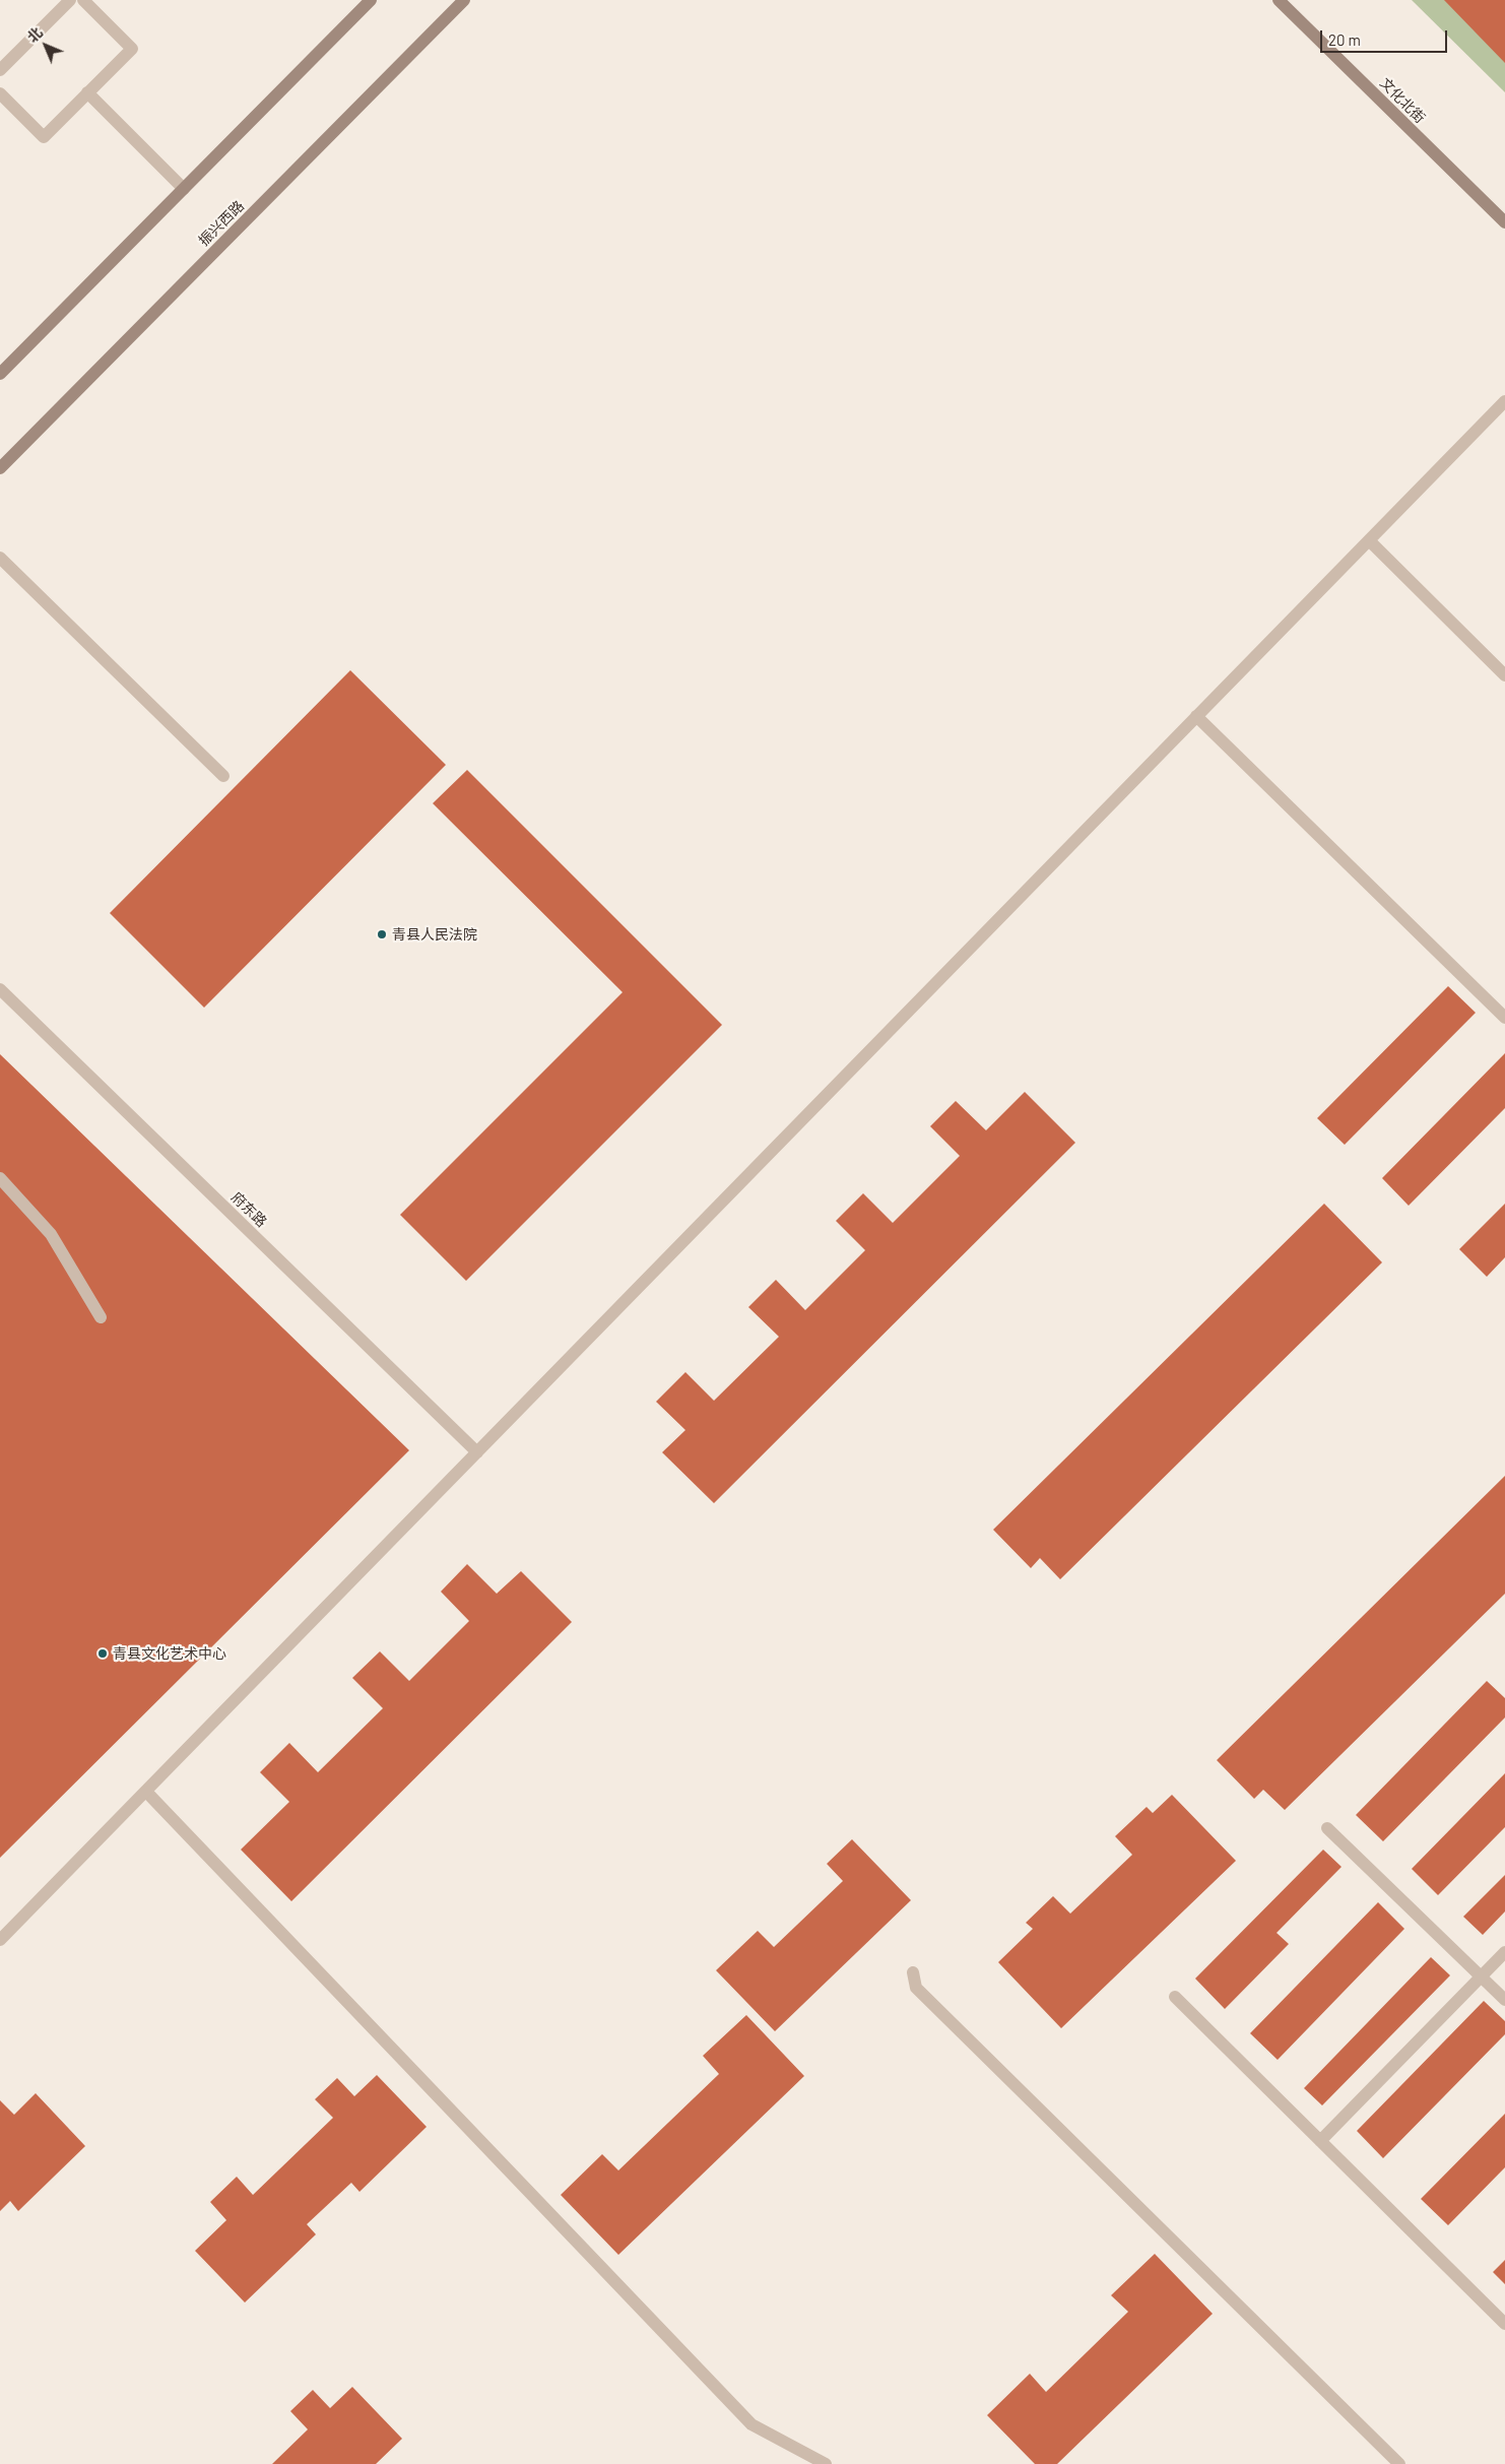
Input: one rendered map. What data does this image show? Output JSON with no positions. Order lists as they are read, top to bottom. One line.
{"streets":{"street":["文化北街","振兴西路","府东路"]},"places":["青县人民法院","青县文化艺术中心"],"scale_bar":"20 m","north":"top left"}
